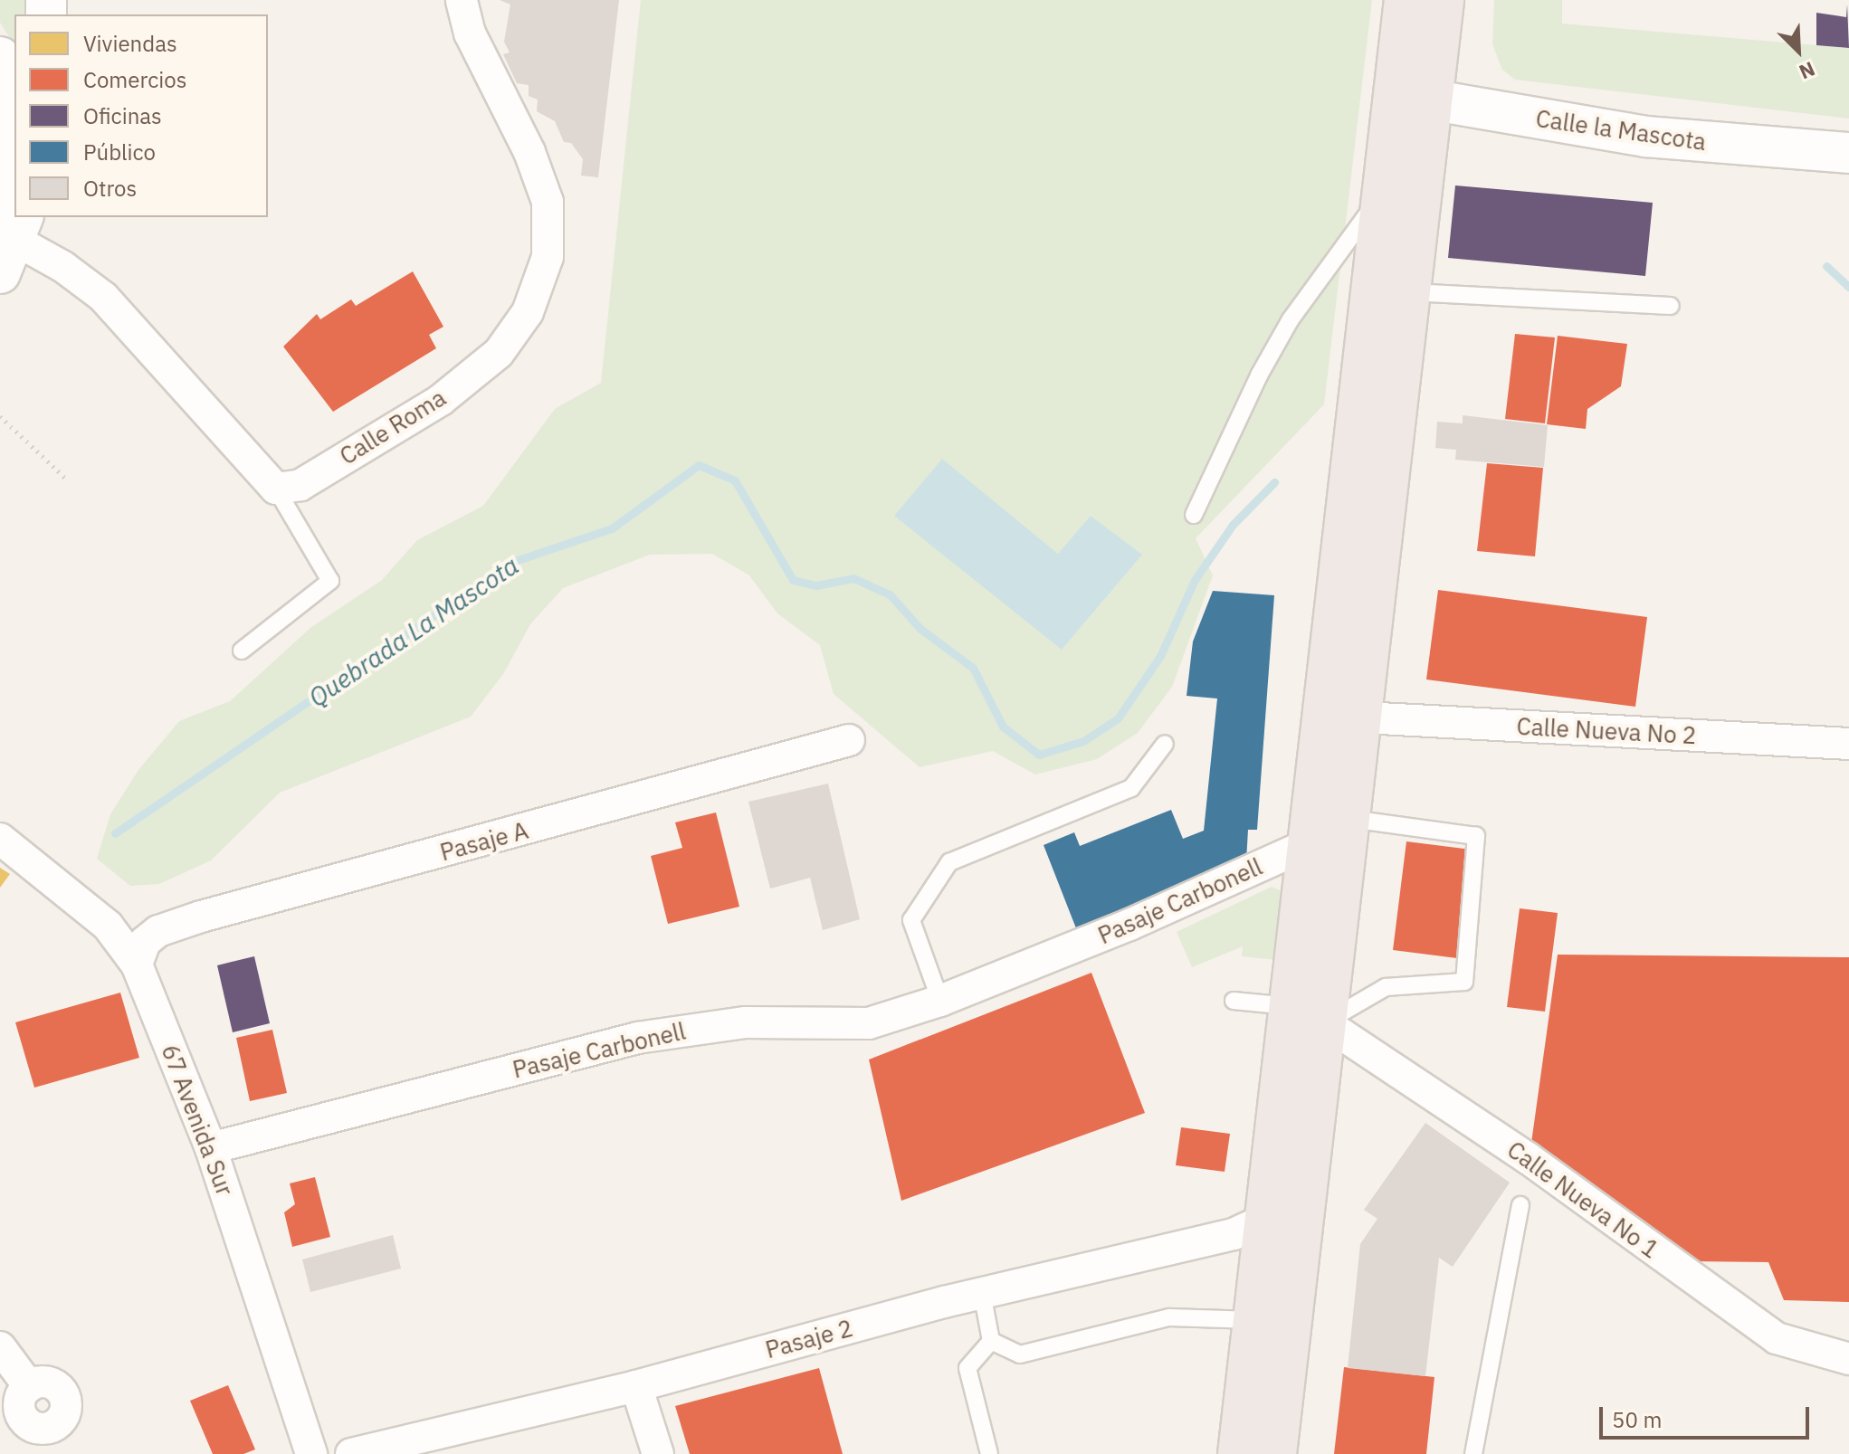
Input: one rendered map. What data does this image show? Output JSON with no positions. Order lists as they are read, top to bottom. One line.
{"streets":{"main road":["Calle la Mascota"],"street":["Calle Roma","Calle Nueva No 2","Pasaje A","Pasaje Carbonell","67 Avenida Sur","Calle Nueva No 1","Pasaje 2"]},"crossings":[["Pasaje A","67 Avenida Sur"],["Pasaje Carbonell","67 Avenida Sur"]],"water":["Quebrada La Mascota"],"legend":["Viviendas","Comercios","Oficinas","Público","Otros"],"scale_bar":"50 m","north":"bottom right"}
